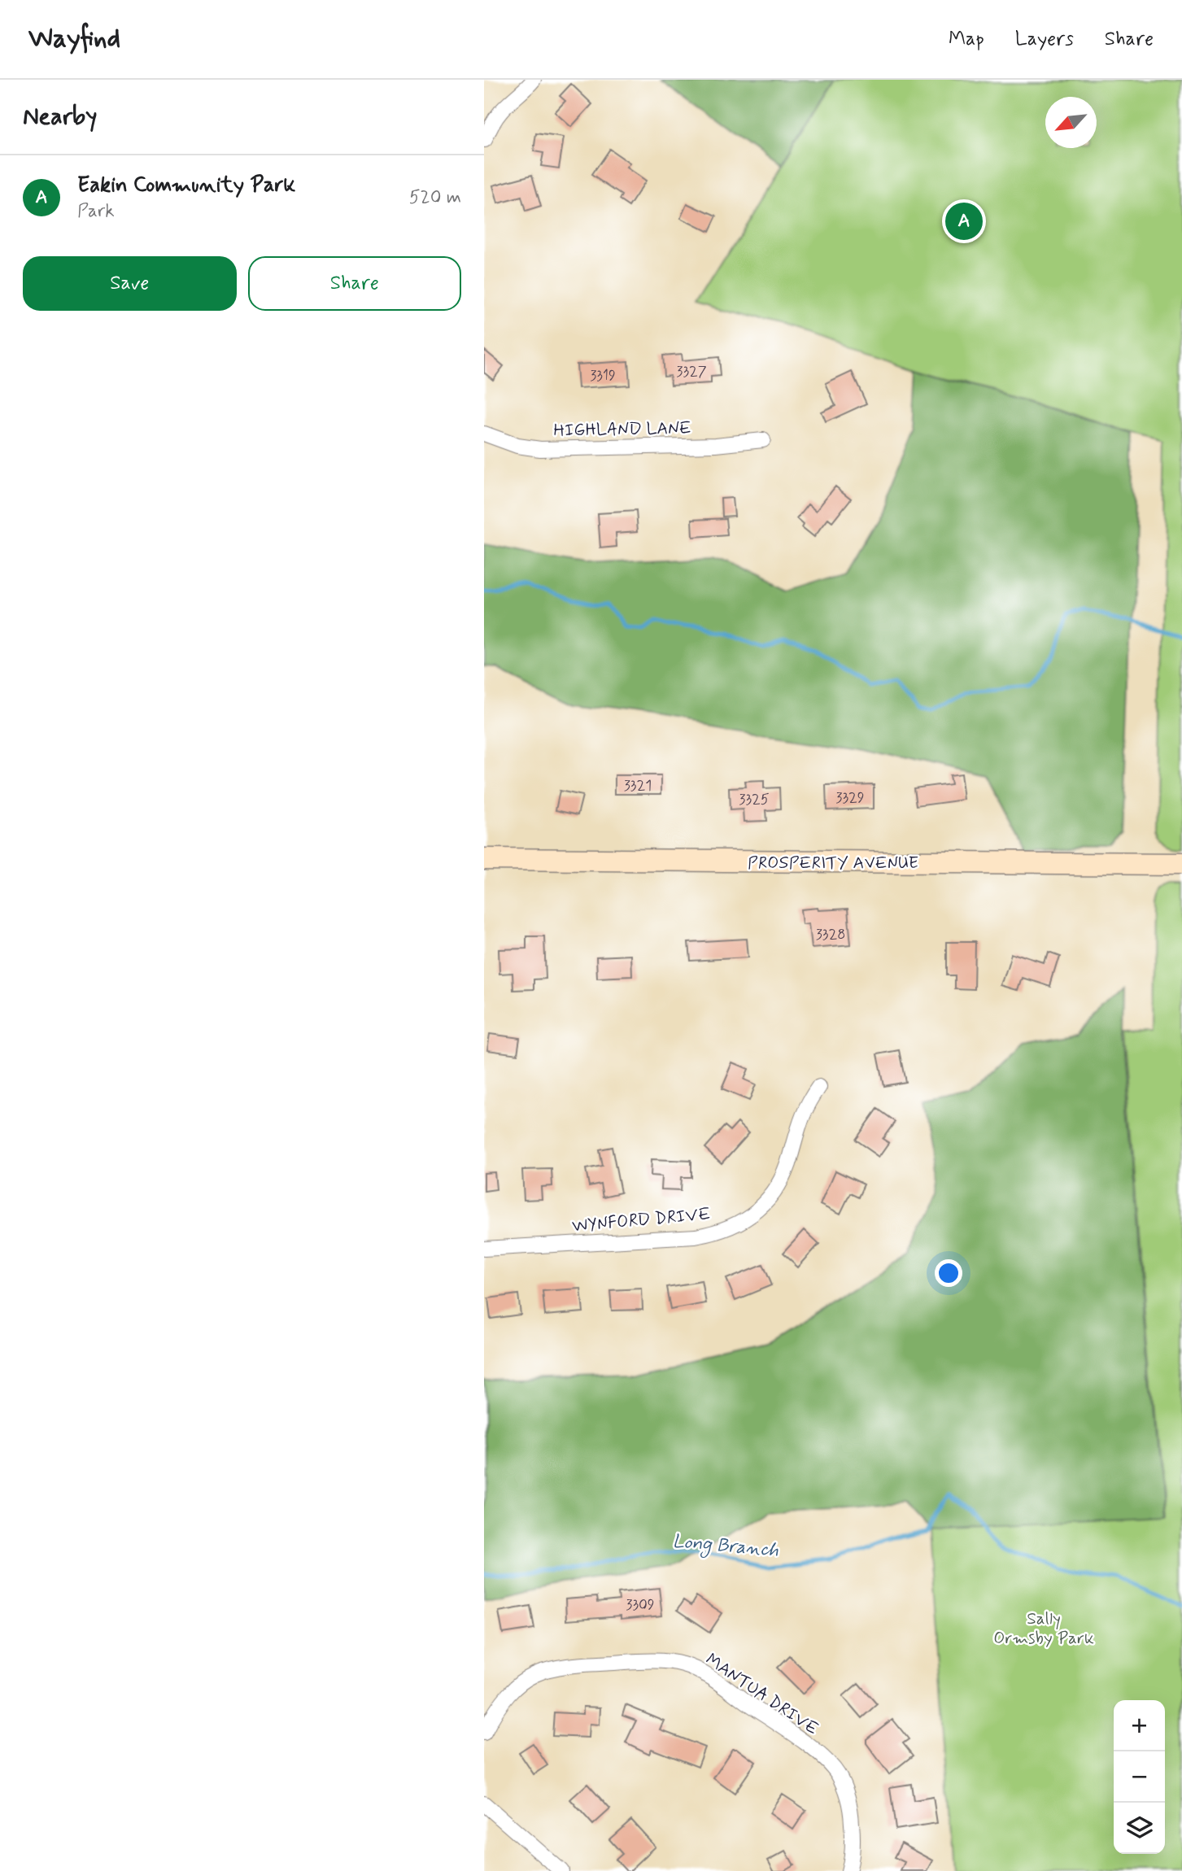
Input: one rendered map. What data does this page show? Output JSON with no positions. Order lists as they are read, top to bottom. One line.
{"streets":{"main road":["PROSPERITY AVENUE"],"street":["HIGHLAND LANE","WYNFORD DRIVE","MANTUA DRIVE"]},"water":["Long Branch"],"parks":["Sally Ormsby Park"],"house_numbers":["3327","3319","3321","3329","3325","3328","3309"],"north":"bottom left","page":{"header":"Wayfind","nav":["Map","Layers","Share"],"heading":"Nearby","list":[{"mark":"A","name":"Eakin Community Park","note":"Park","value":"520 m"}],"pins":"A","buttons":["Save","Share"],"map_buttons":["+","−"]}}
